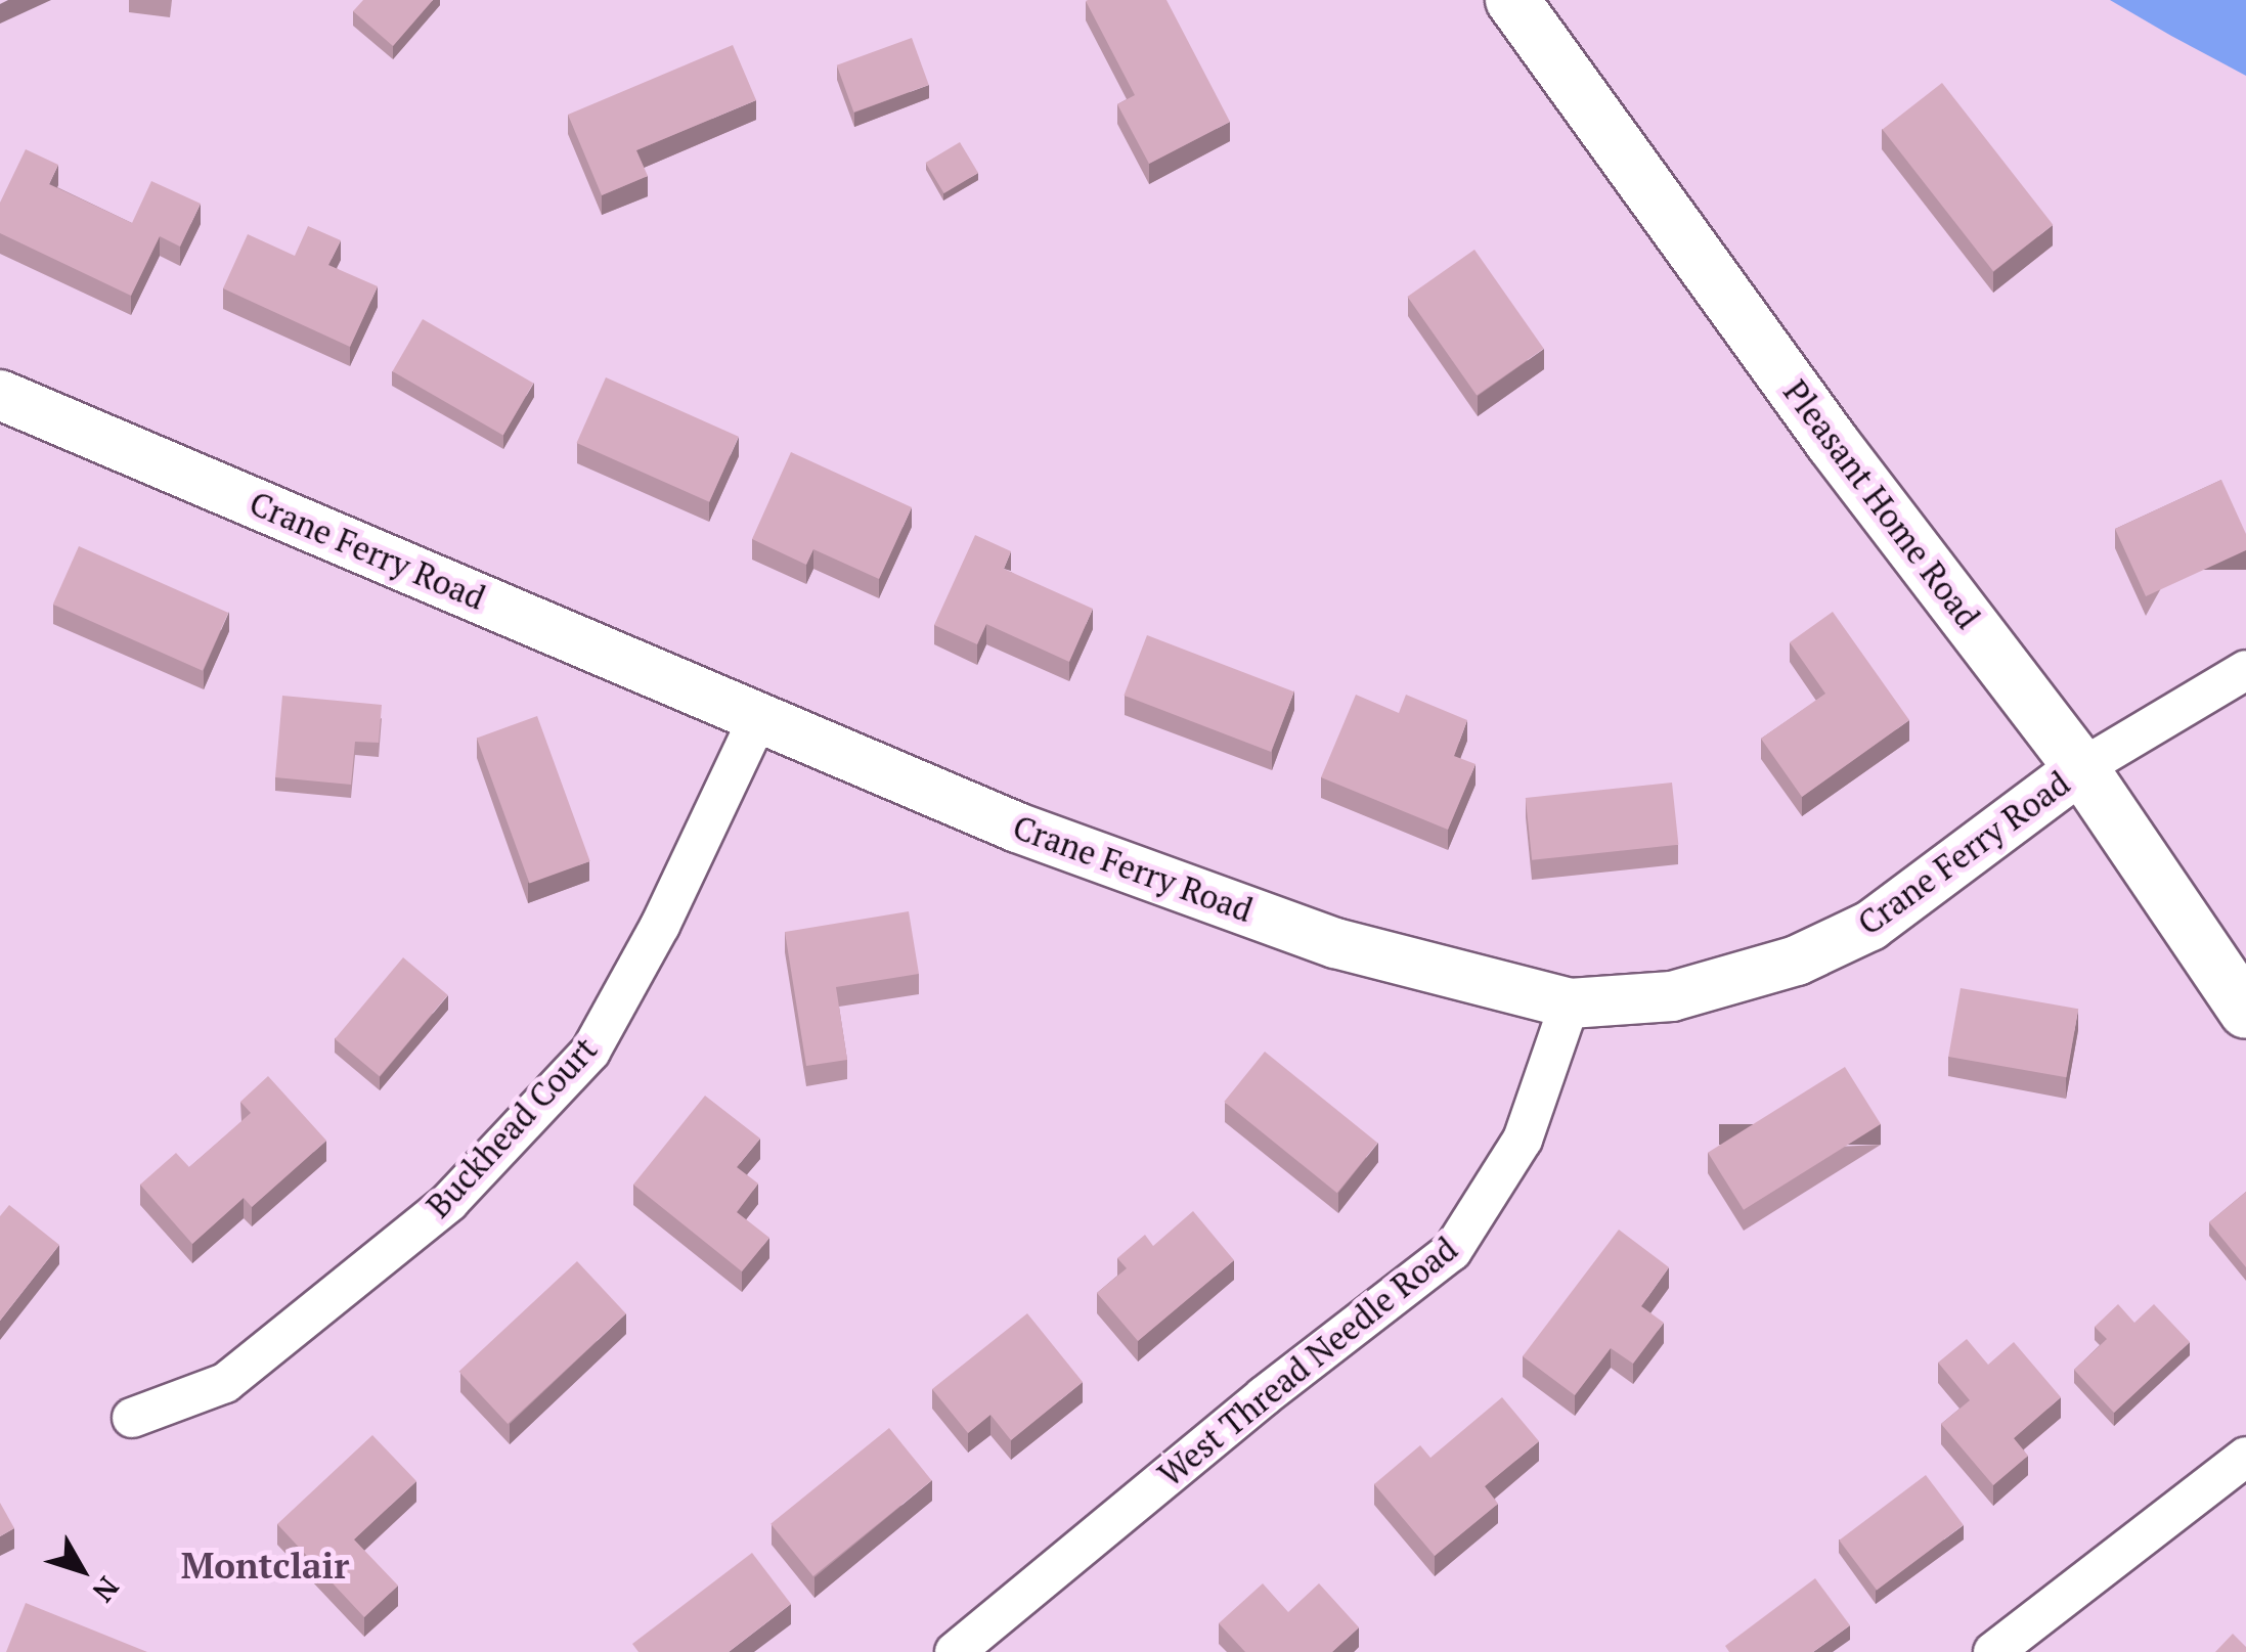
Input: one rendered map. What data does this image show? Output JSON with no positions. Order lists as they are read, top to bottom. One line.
{"streets":{"main road":["Pleasant Home Road"],"street":["Crane Ferry Road","Buckhead Court","West Thread Needle Road"]},"crossings":[["Pleasant Home Road","Crane Ferry Road"],["Crane Ferry Road","Buckhead Court"],["Crane Ferry Road","West Thread Needle Road"]],"districts":["Montclair"],"north":"bottom right"}
